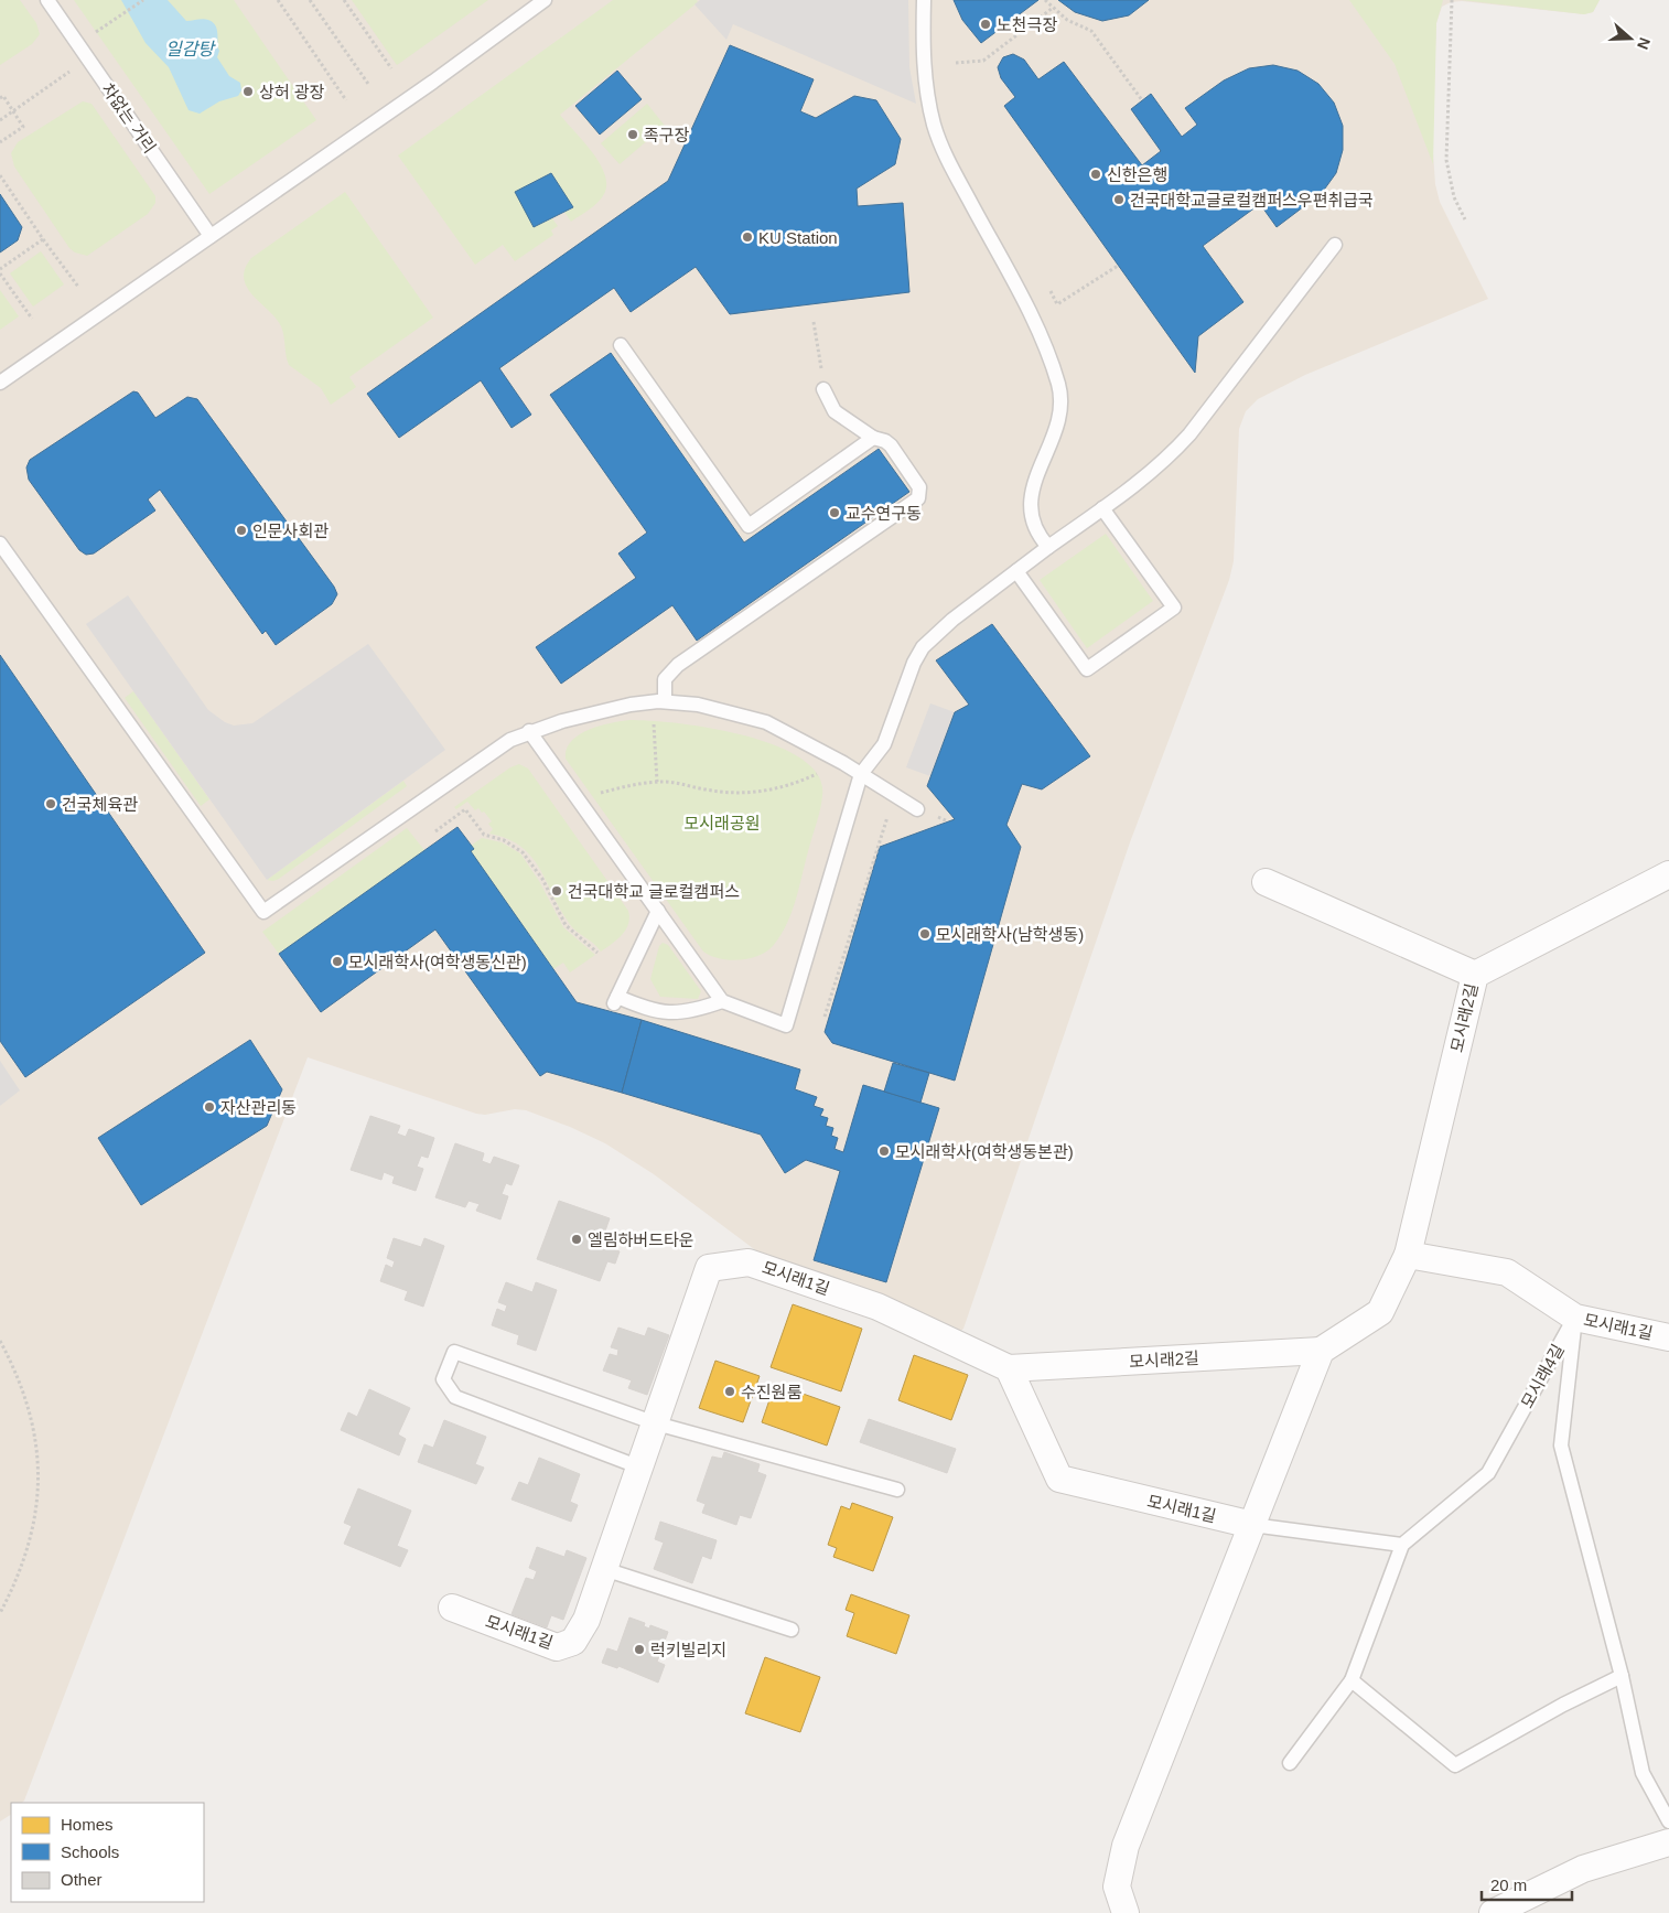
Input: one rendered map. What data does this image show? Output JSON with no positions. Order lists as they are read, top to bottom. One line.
{"streets":{"street":["모시래2길","모시래1길"],"lane":["차없는 거리","모시래4길"]},"crossings":[["모시래2길","모시래1길"],["모시래1길","모시래4길"]],"water":["일감탕"],"parks":["모시래공원"],"places":["노천극장","상허 광장","족구장","신한은행","건국대학교글로컬캠퍼스우편취급국","KU Station","교수연구동","인문사회관","건국체육관","건국대학교 글로컬캠퍼스","모시래학사(남학생동)","모시래학사(여학생동신관)","자산관리동","모시래학사(여학생동본관)","엘림하버드타운","수진원룸","럭키빌리지"],"legend":["Homes","Schools","Other"],"scale_bar":"20 m","north":"right"}
